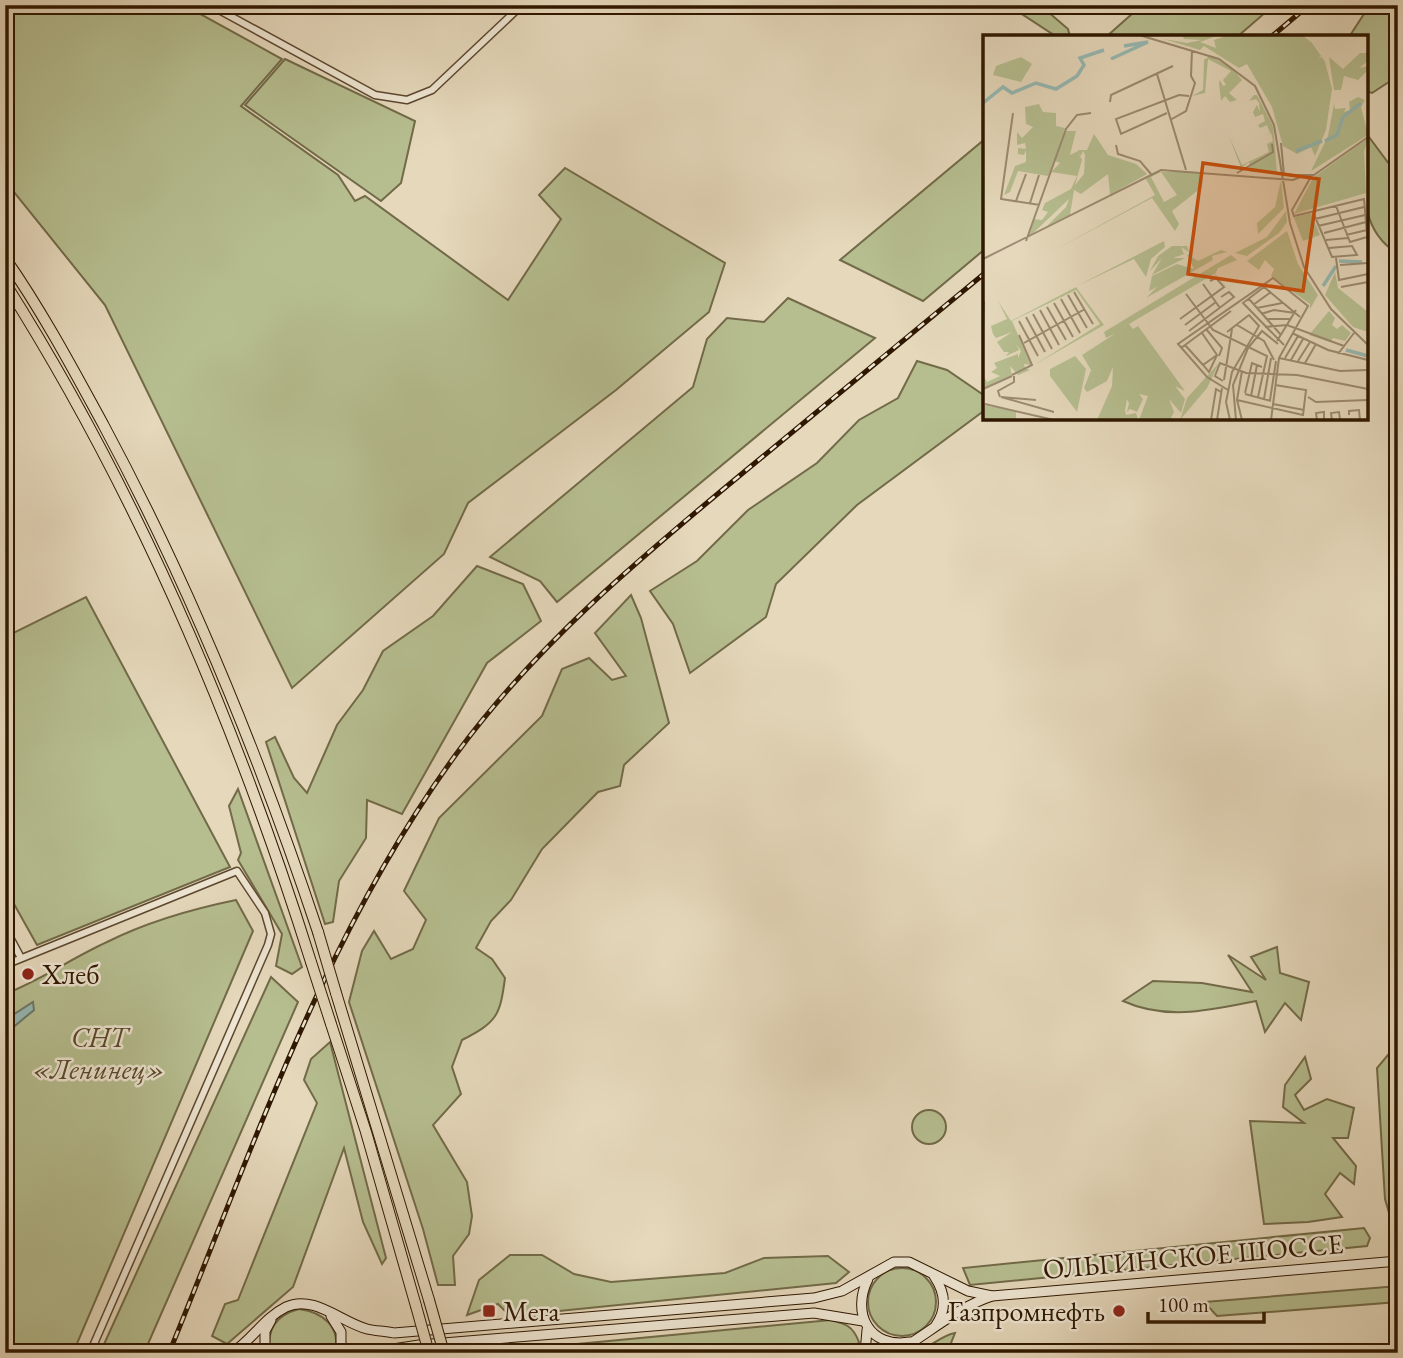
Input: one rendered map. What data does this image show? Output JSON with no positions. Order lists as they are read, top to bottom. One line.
{"streets":{"main road":["ОЛЬГИНСКОЕ ШОССЕ"]},"parks":["СНТ «Ленинец»"],"places":{"other":["Хлеб","Газпромнефть"],"transit":["Мега"]},"scale_bar":"100 m"}
